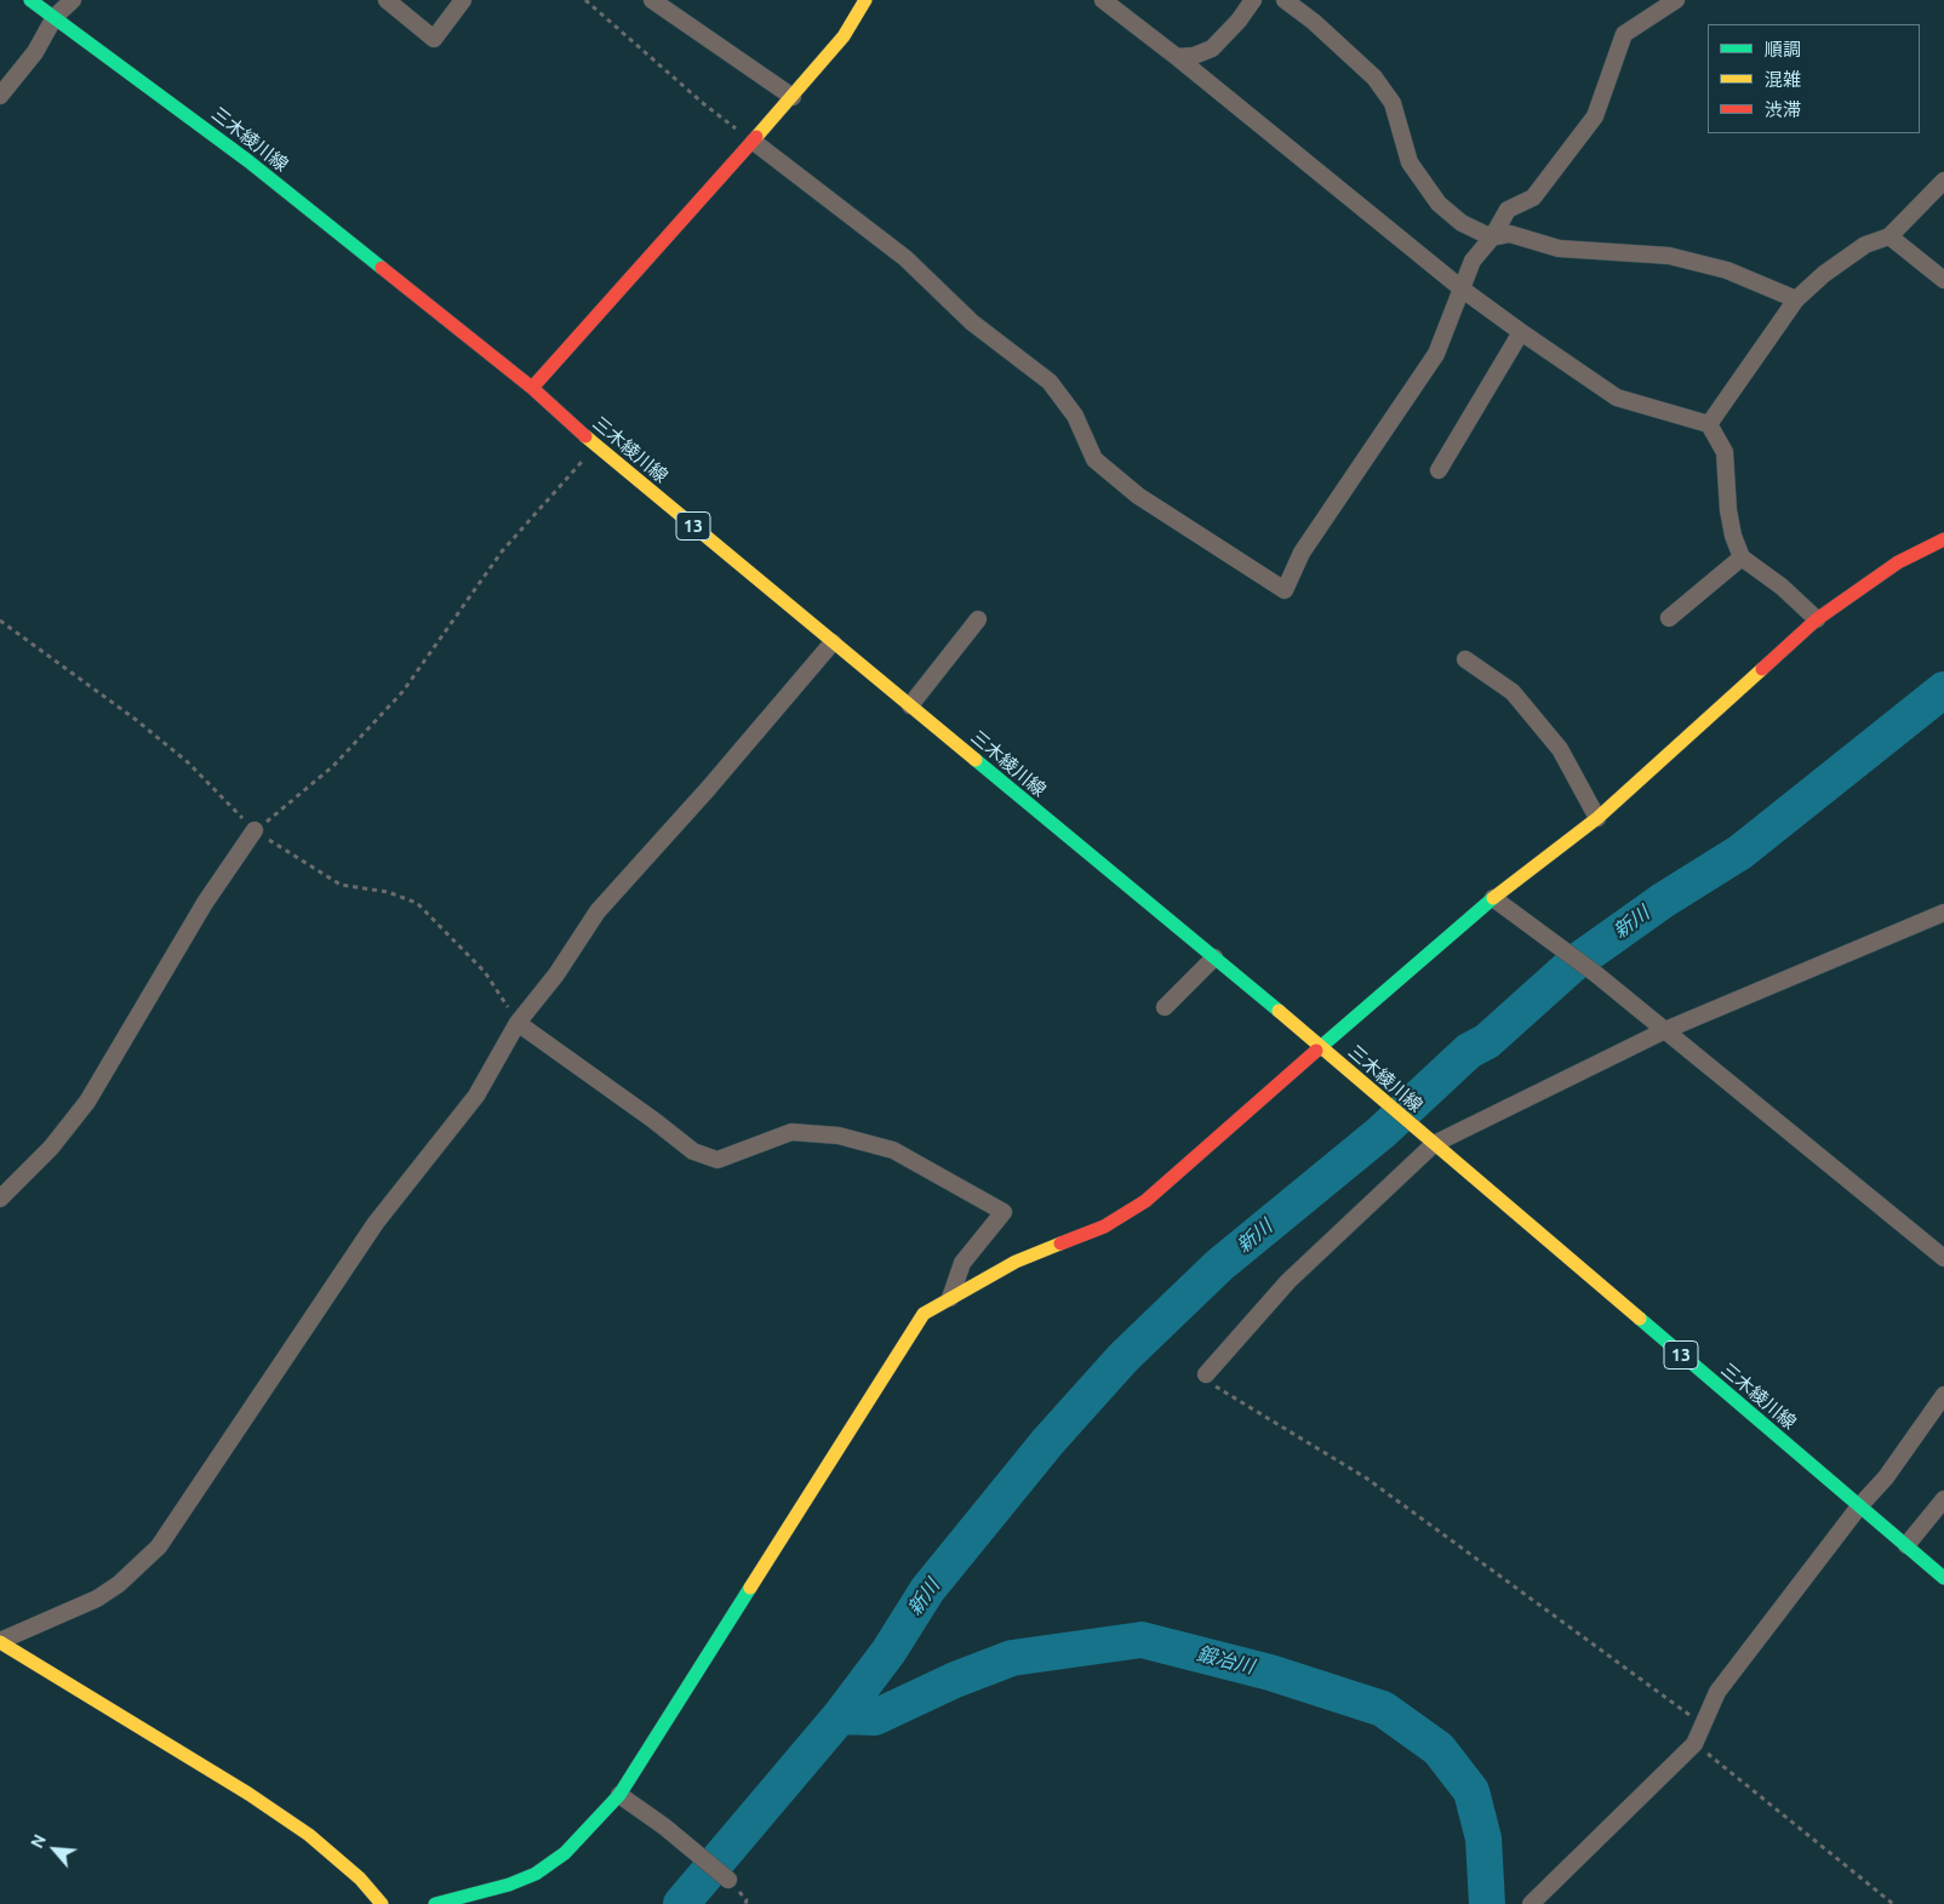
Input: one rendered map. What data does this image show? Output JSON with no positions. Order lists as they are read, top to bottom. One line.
{"streets":{"street":["三木綾川線","13"]},"water":["新川","鍛冶川"],"legend":["順調","混雑","渋滞"],"north":"top left"}
